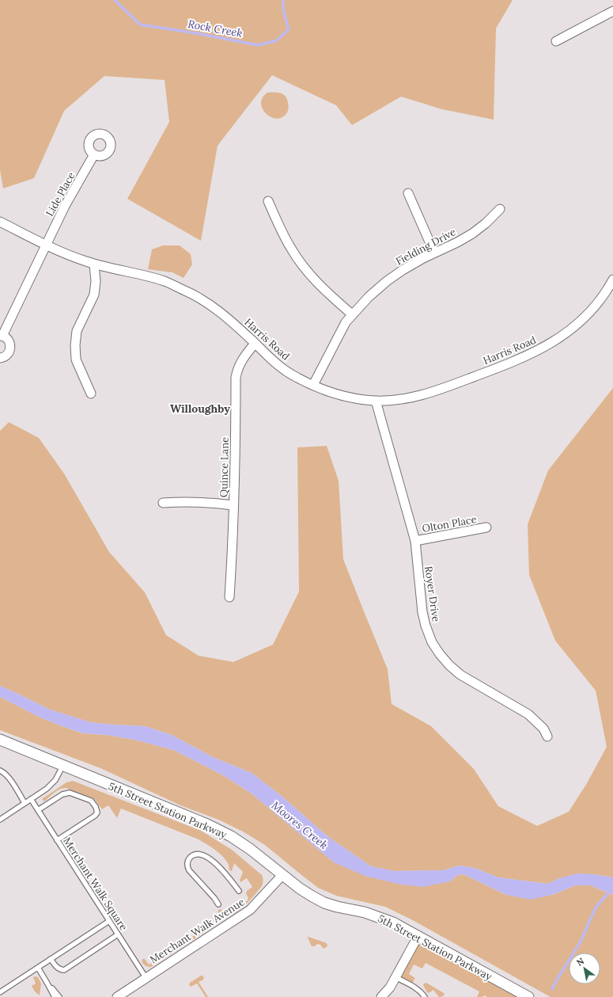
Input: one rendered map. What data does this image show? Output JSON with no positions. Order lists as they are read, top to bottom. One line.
{"streets":{"street":["Lide Place","Fielding Drive","Harris Road","Quince Lane","Olton Place","Royer Drive","5th Street Station Parkway","Merchant Walk Avenue"],"lane":["Merchant Walk Square"]},"crossings":[["Lide Place","Harris Road"],["Fielding Drive","Harris Road"],["Harris Road","Quince Lane"],["Harris Road","Royer Drive"],["Olton Place","Royer Drive"],["5th Street Station Parkway","Merchant Walk Avenue"],["Merchant Walk Square","Merchant Walk Avenue"]],"districts":["Willoughby"],"water":["Rock Creek","Moores Creek"],"north":"top left"}
